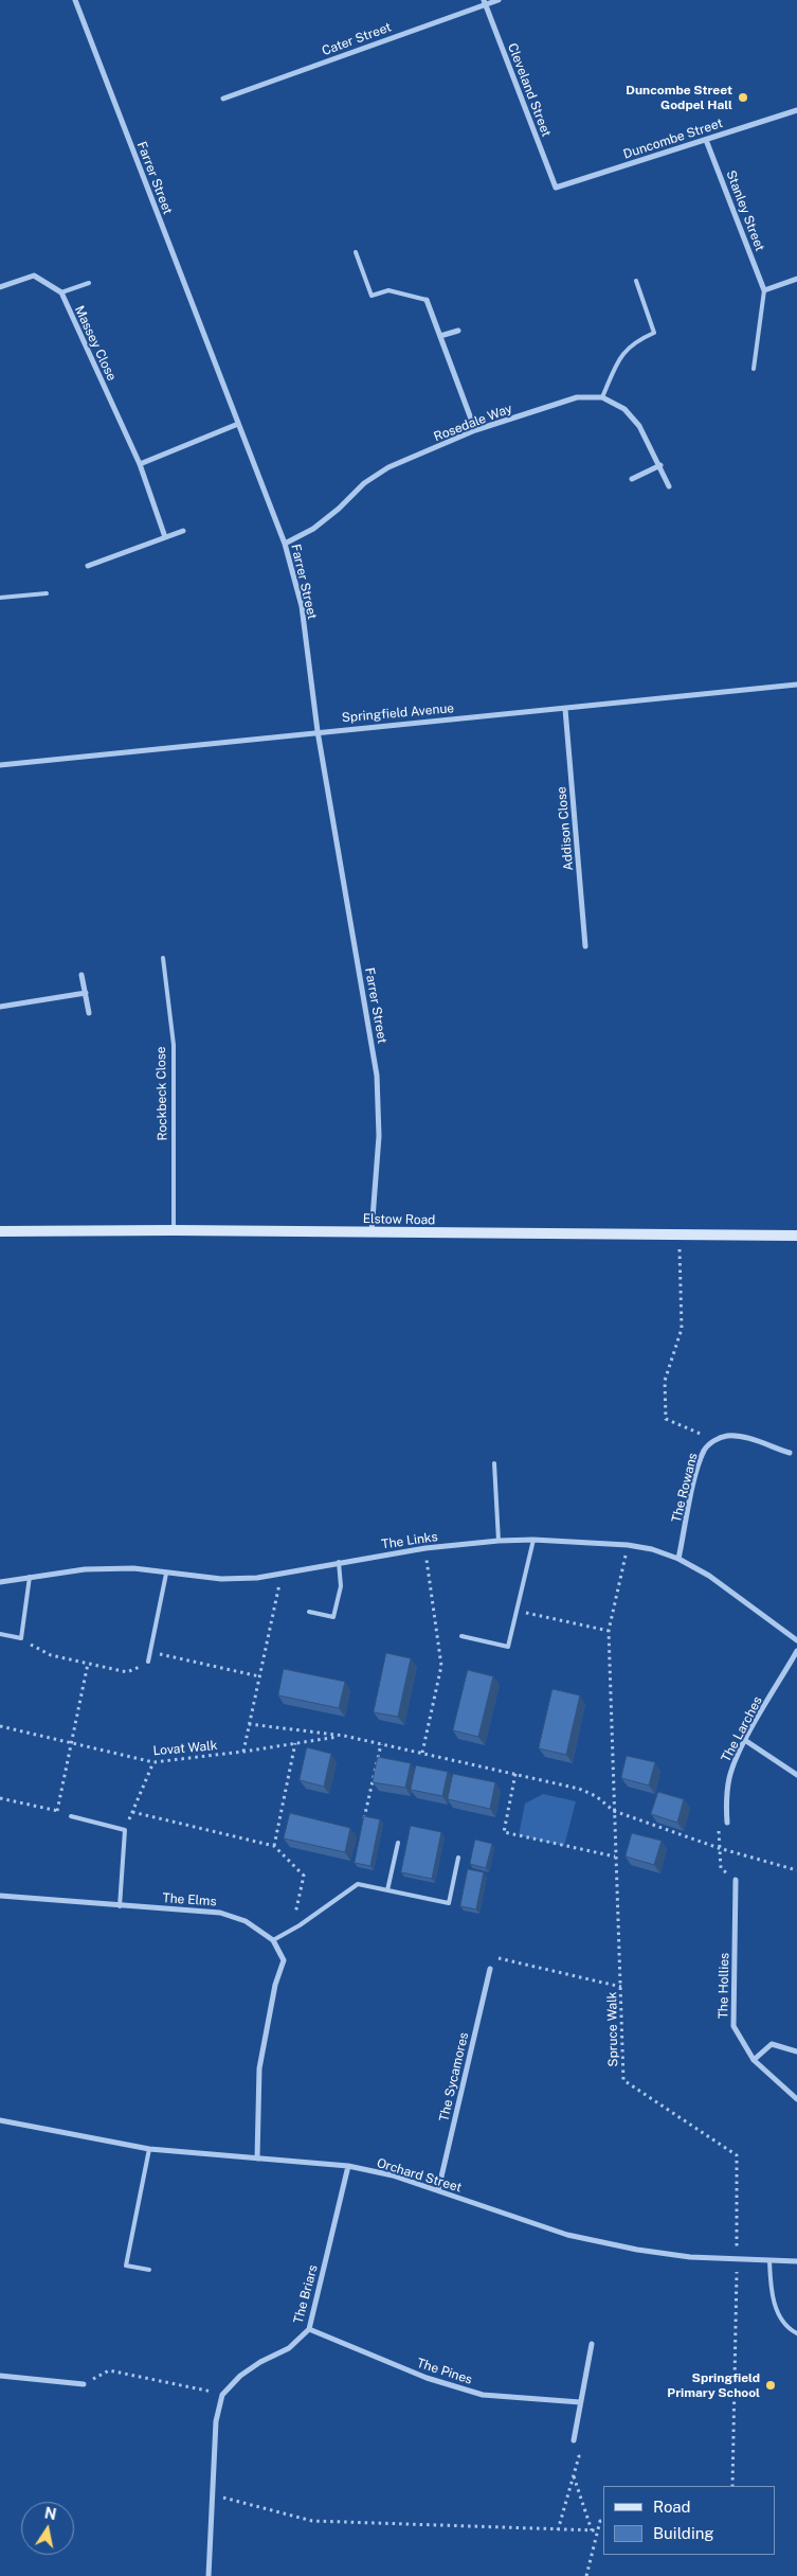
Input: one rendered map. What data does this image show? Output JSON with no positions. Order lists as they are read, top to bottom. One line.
{"streets":{"street":["Cater Street","Cleveland Street","Duncombe Street","Farrer Street","Stanley Street","Massey Close","Rosedale Way","Springfield Avenue","Addison Close","Elstow Road","The Rowans","The Links","The Larches","The Elms","The Hollies","The Sycamores","Orchard Street","The Briars","The Pines"],"lane":["Rockbeck Close"],"path":["Lovat Walk","Spruce Walk"]},"crossings":[["Cater Street","Cleveland Street"],["Cleveland Street","Duncombe Street"],["Duncombe Street","Stanley Street"],["Farrer Street","Rosedale Way"],["Farrer Street","Springfield Avenue"],["Farrer Street","Elstow Road"],["Springfield Avenue","Addison Close"],["Rockbeck Close","Elstow Road"],["The Rowans","The Links"],["The Links","Spruce Walk"],["Lovat Walk","Spruce Walk"],["Spruce Walk","Orchard Street"],["The Sycamores","Orchard Street"],["Orchard Street","The Briars"],["The Briars","The Pines"]],"places":["Duncombe Street Godpel Hall","Springfield Primary School"],"legend":["Road","Building"],"north":"top"}
